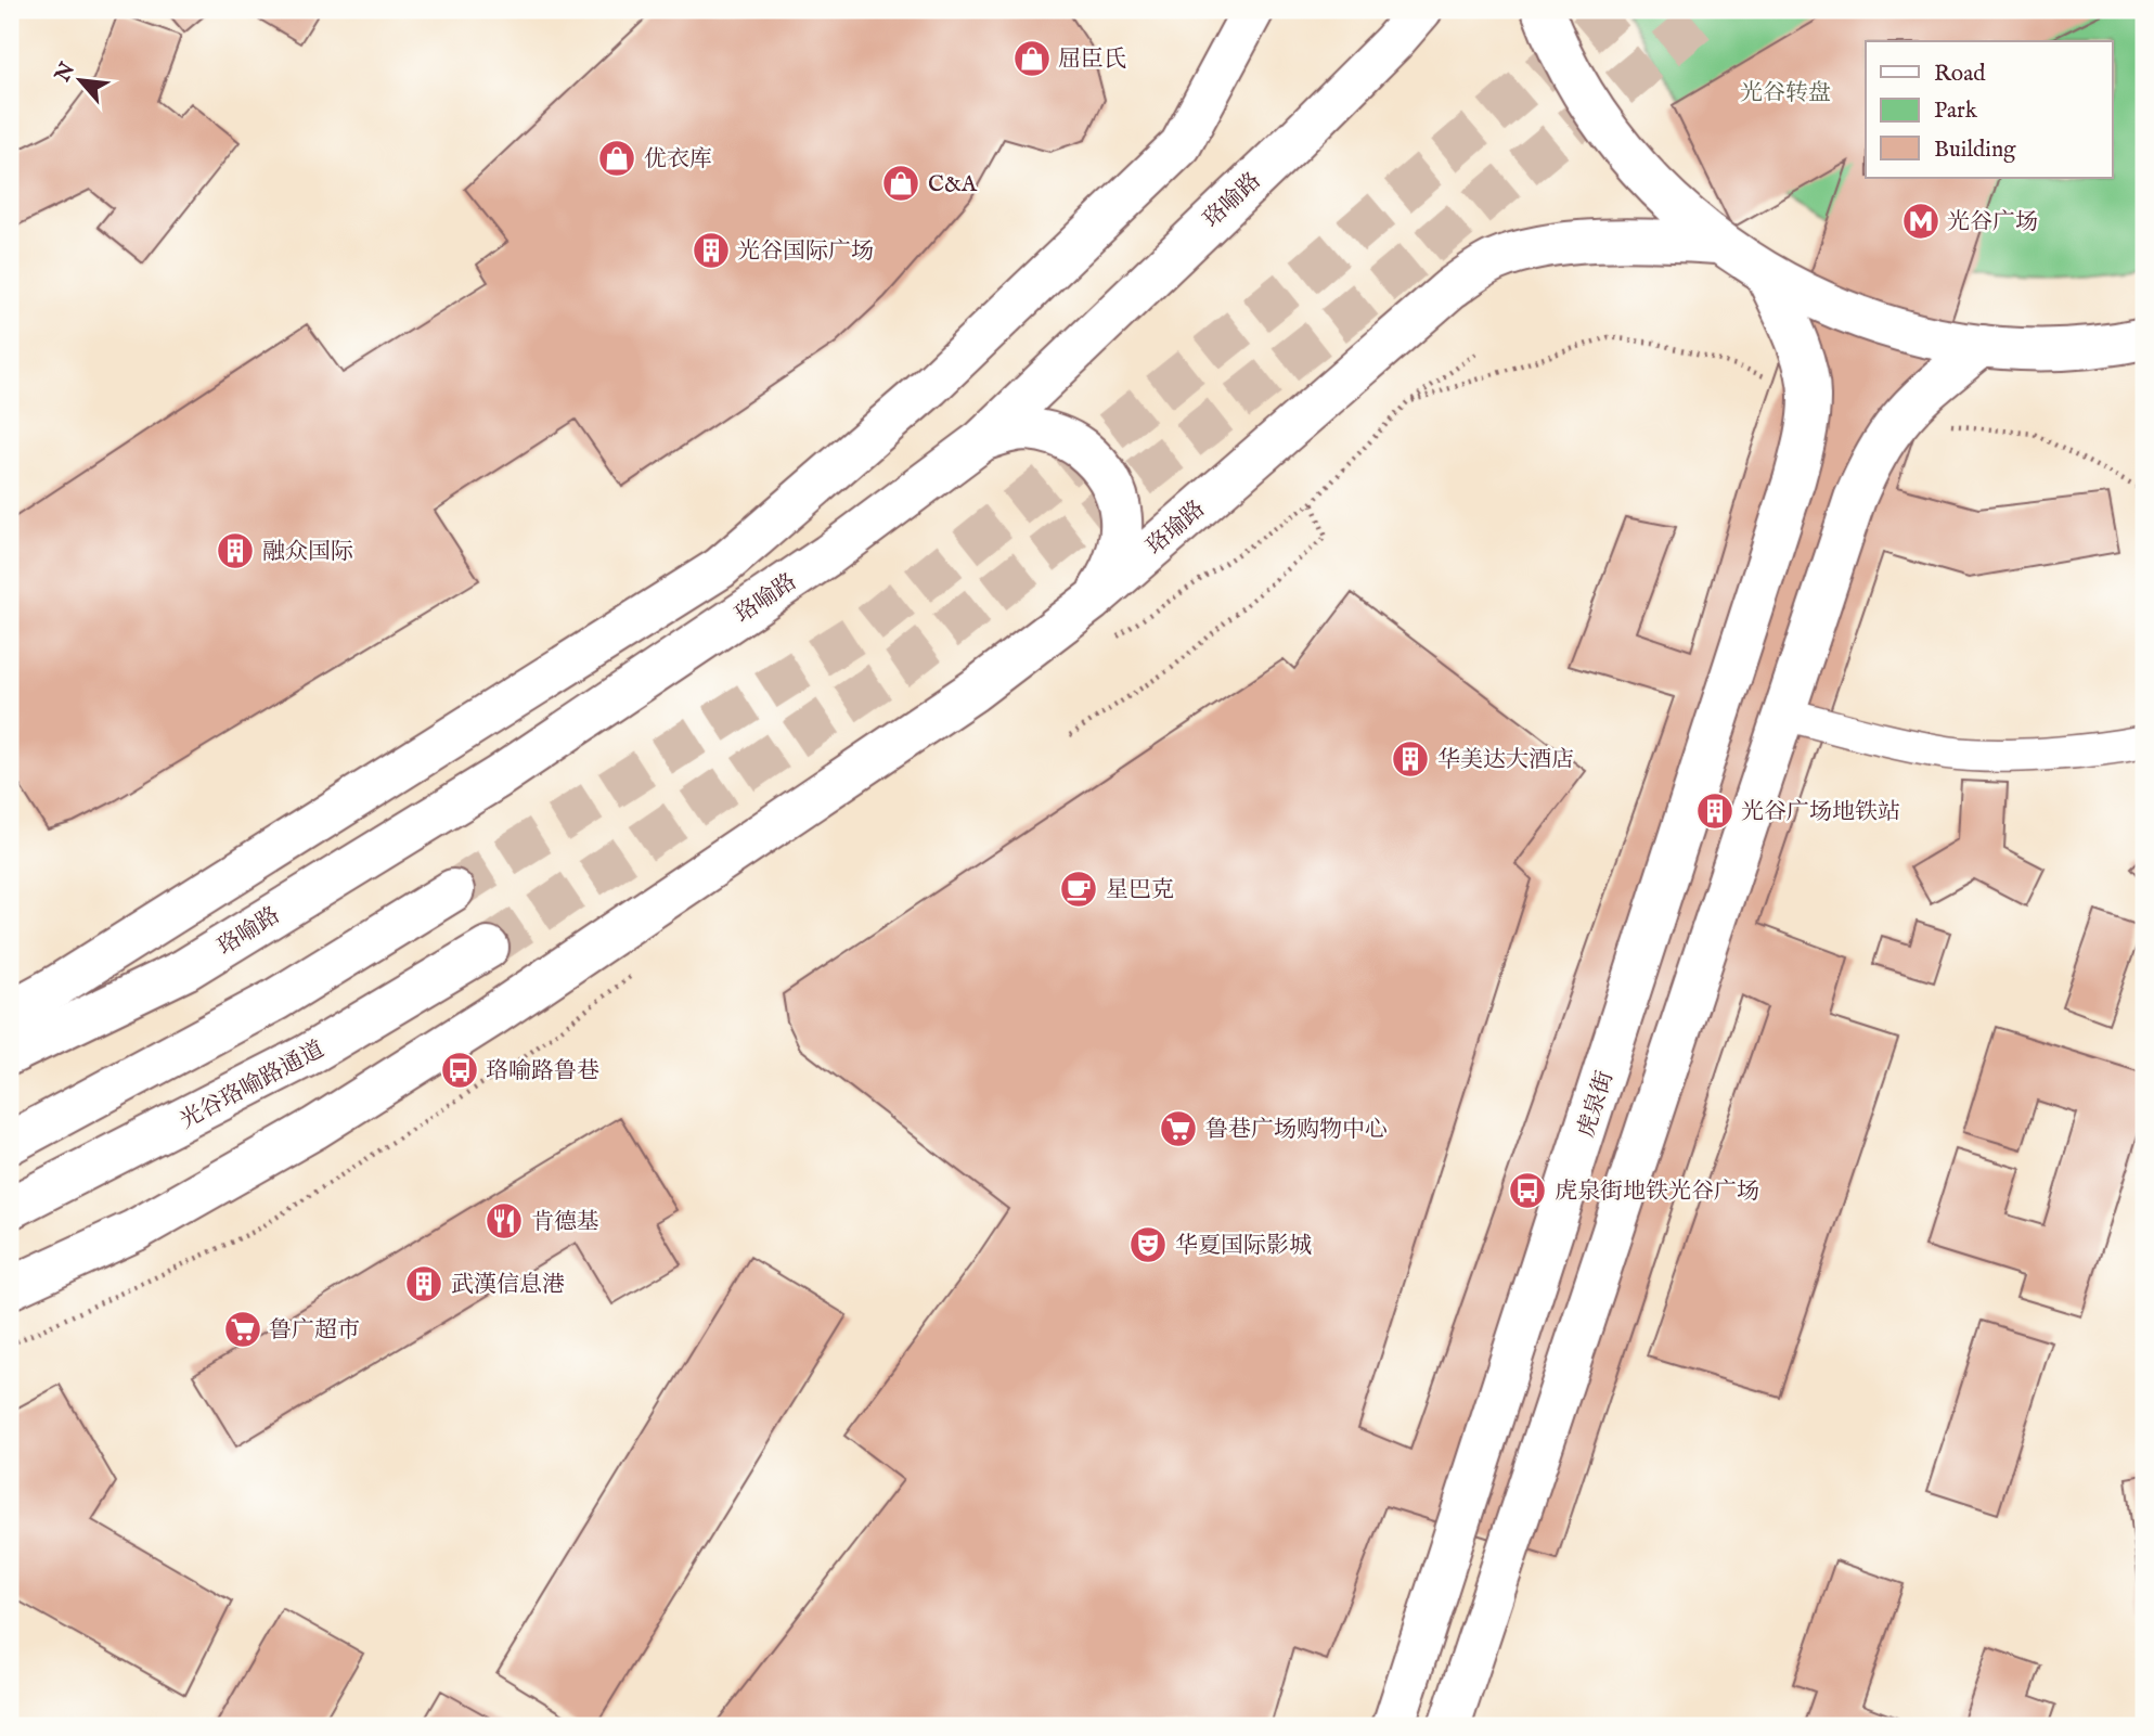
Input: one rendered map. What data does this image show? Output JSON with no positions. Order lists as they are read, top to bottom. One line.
{"streets":{"main road":["珞喻路","珞瑜路","光谷珞喻路通道","虎泉街"]},"parks":["光谷转盘"],"places":{"shop":["屈臣氏","优衣库","C&A"],"metro station":["光谷广场"],"building":["光谷国际广场","融众国际","华美达大酒店","光谷广场地铁站","武漢信息港"],"cafe":["星巴克"],"bus stop":["珞喻路鲁巷","虎泉街地铁光谷广场"],"supermarket":["鲁巷广场购物中心","鲁广超市"],"restaurant":["肯德基"],"theatre":["华夏国际影城"]},"legend":["Road","Park","Building"],"north":"top left"}
